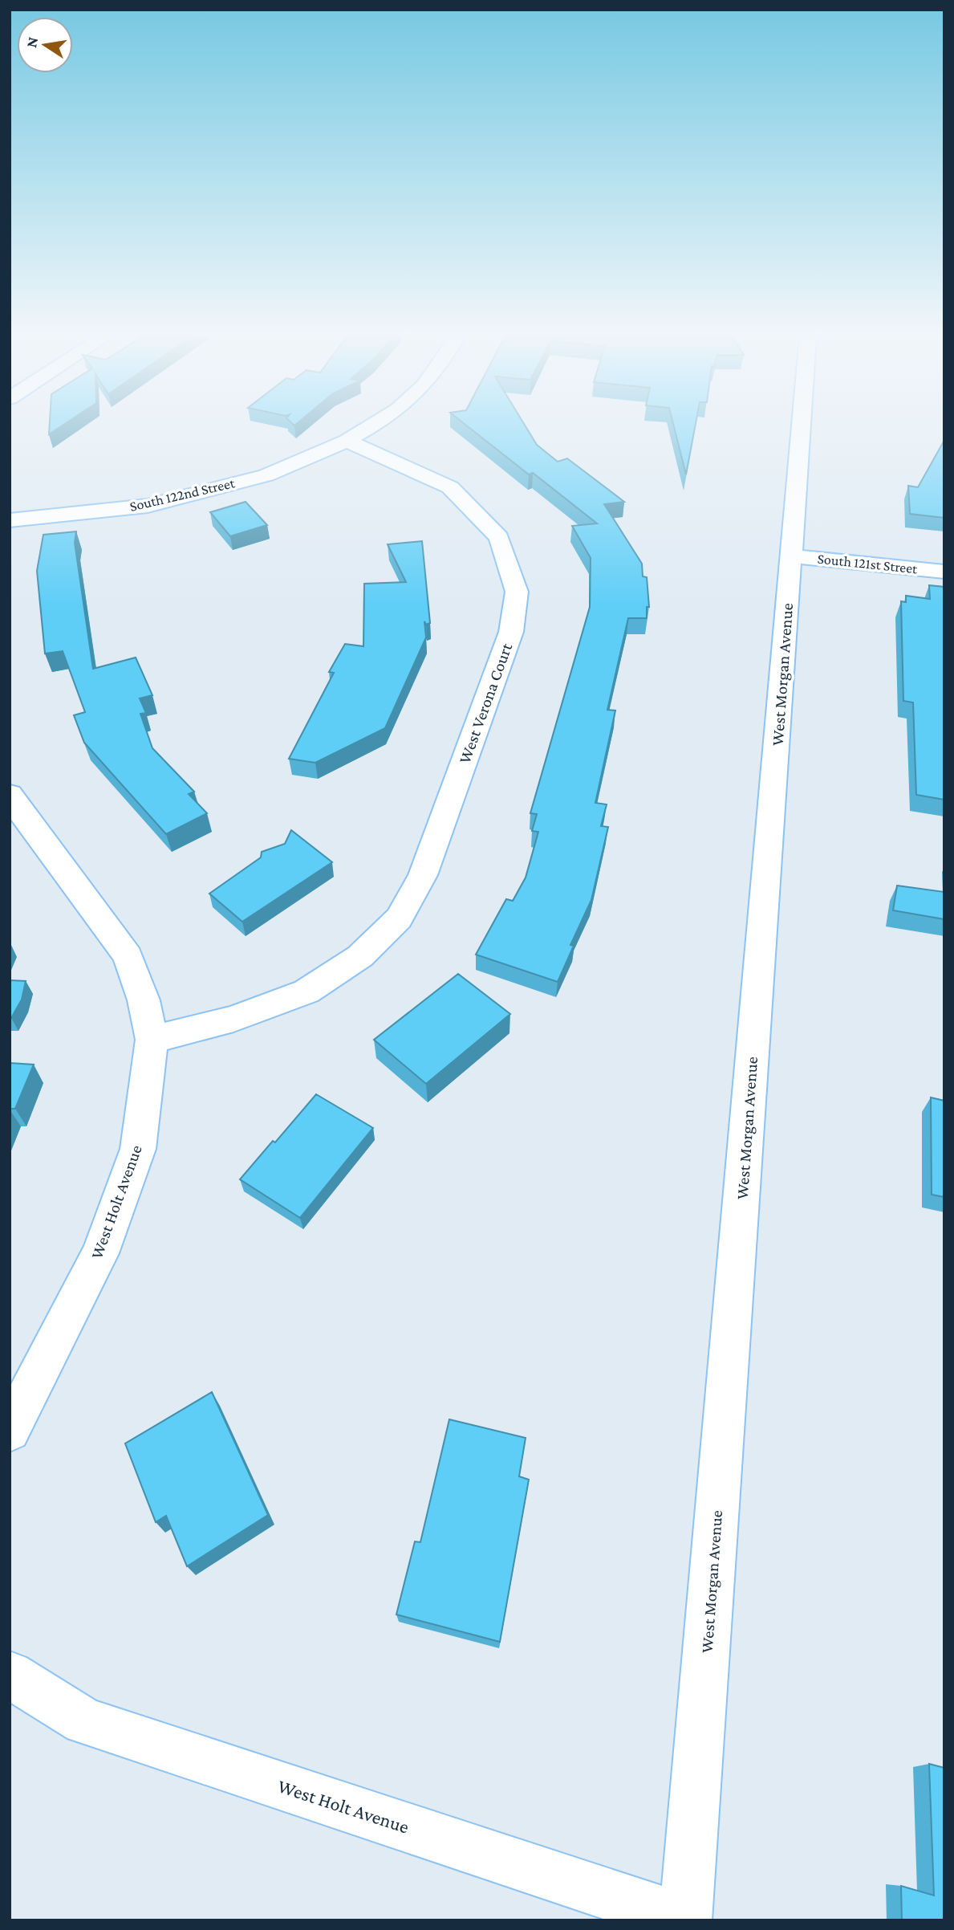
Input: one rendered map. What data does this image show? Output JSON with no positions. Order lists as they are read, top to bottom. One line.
{"streets":{"street":["South 122nd Street","South 121st Street","West Morgan Avenue","West Verona Court","West Holt Avenue"]},"crossings":[["South 122nd Street","West Verona Court"],["South 121st Street","West Morgan Avenue"],["West Morgan Avenue","West Holt Avenue"],["West Verona Court","West Holt Avenue"]],"north":"left"}
